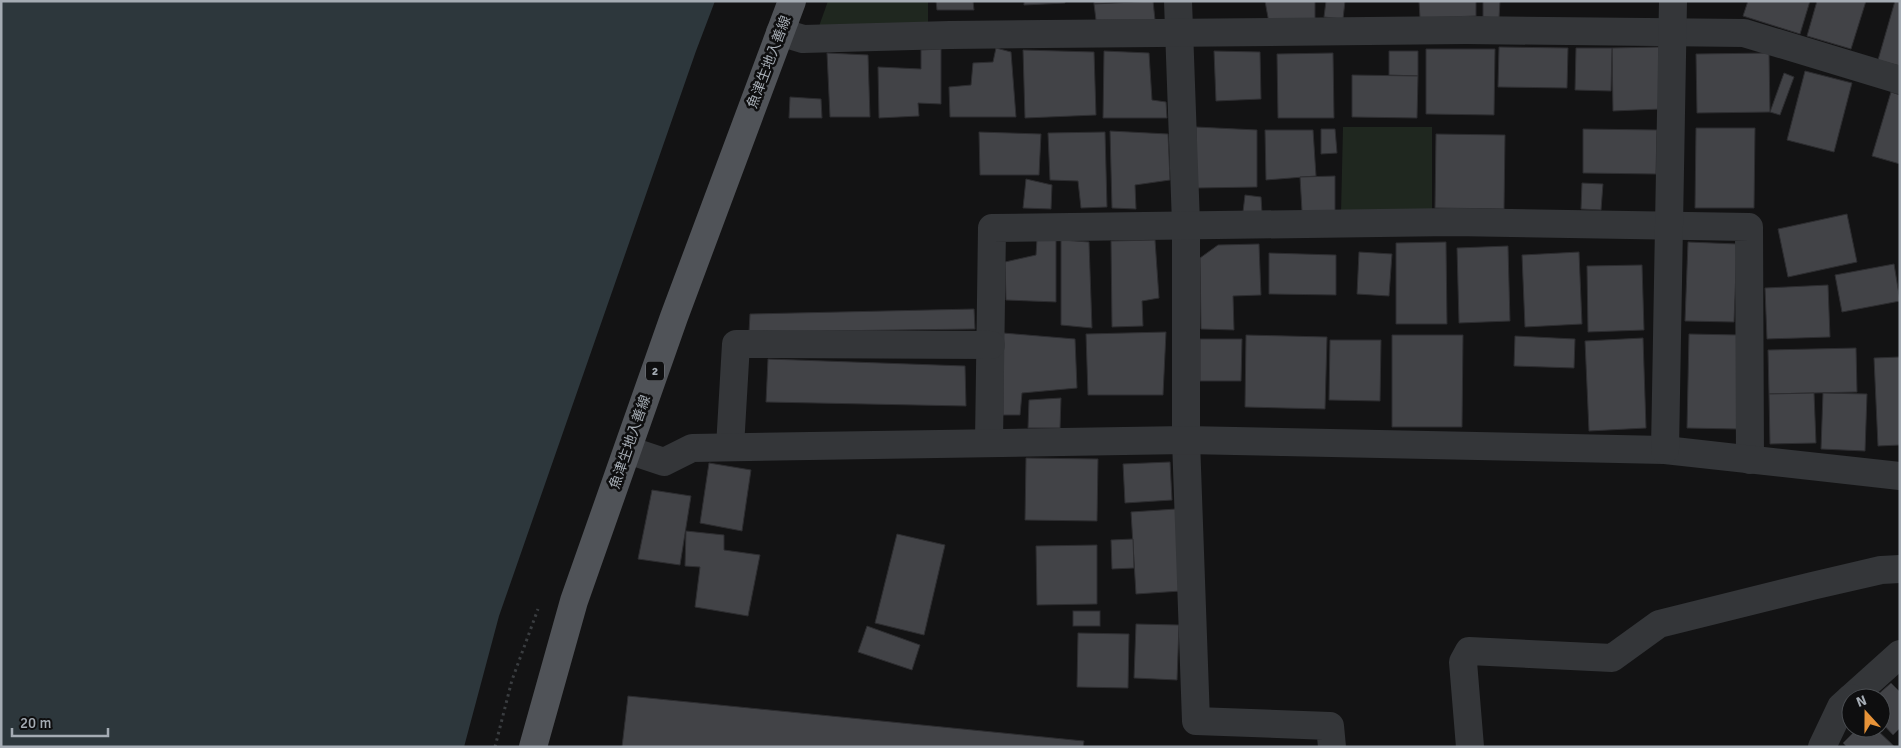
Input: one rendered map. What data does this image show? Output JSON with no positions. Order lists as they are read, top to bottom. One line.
{"streets":{"main road":["魚津生地入善線","2"]},"scale_bar":"20 m","north":"top"}
